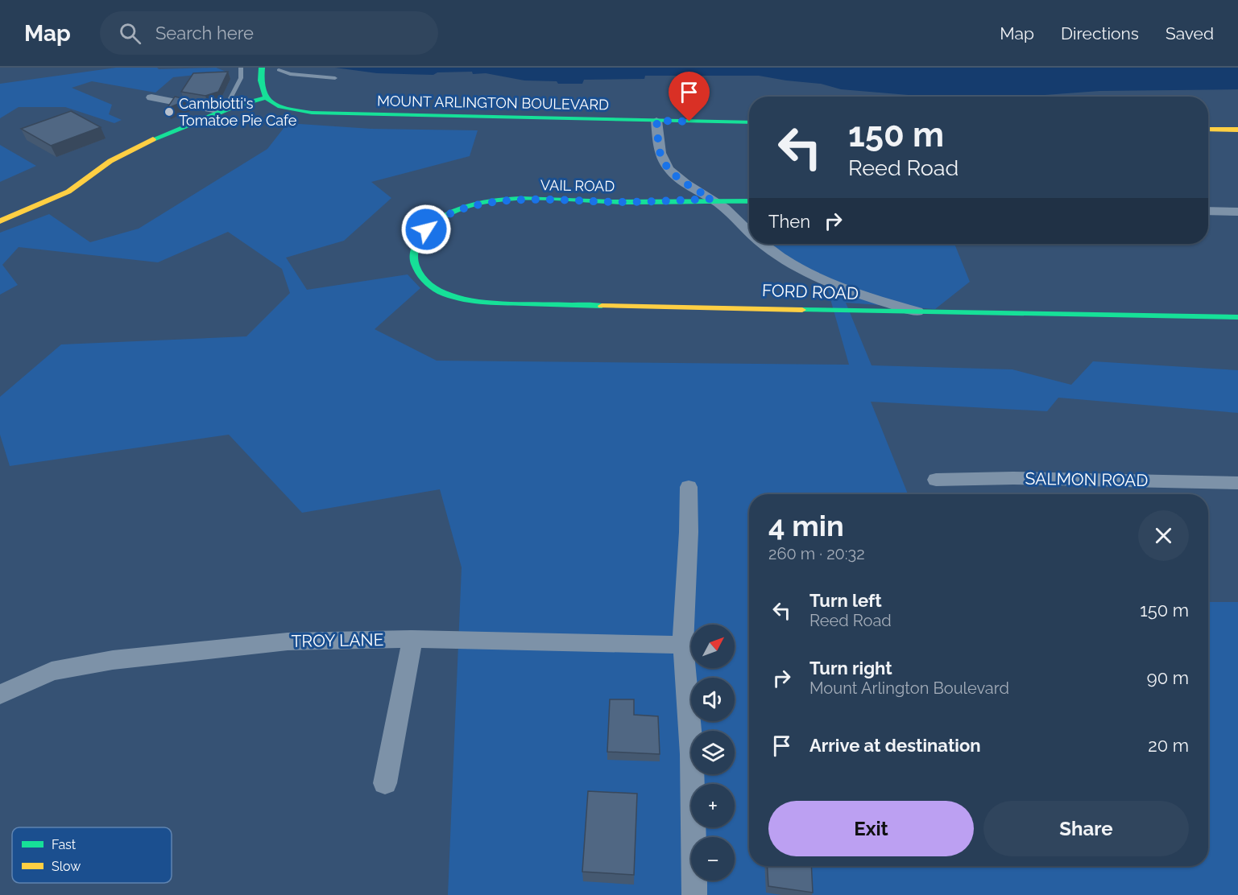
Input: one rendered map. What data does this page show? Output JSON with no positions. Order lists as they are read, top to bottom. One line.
{"streets":{"street":["MOUNT ARLINGTON BOULEVARD","VAIL ROAD","FORD ROAD","SALMON ROAD","TROY LANE"]},"crossings":[["VAIL ROAD","FORD ROAD"]],"places":["Cambiotti's Tomatoe Pie Cafe"],"legend":["Fast","Slow"],"north":"top right","page":{"header":"Map","search":"Search here","nav":["Map","Directions","Saved"],"turn":["150 m","Reed Road"],"then":"Then","heading":["4 min","260 m · 20:32"],"list":[{"name":"Turn left","note":"Reed Road","value":"150 m"},{"name":"Turn right","note":"Mount Arlington Boulevard","value":"90 m"},{"name":"Arrive at destination","value":"20 m"}],"map_buttons":["+","−"],"buttons":["Exit","Share"]}}
